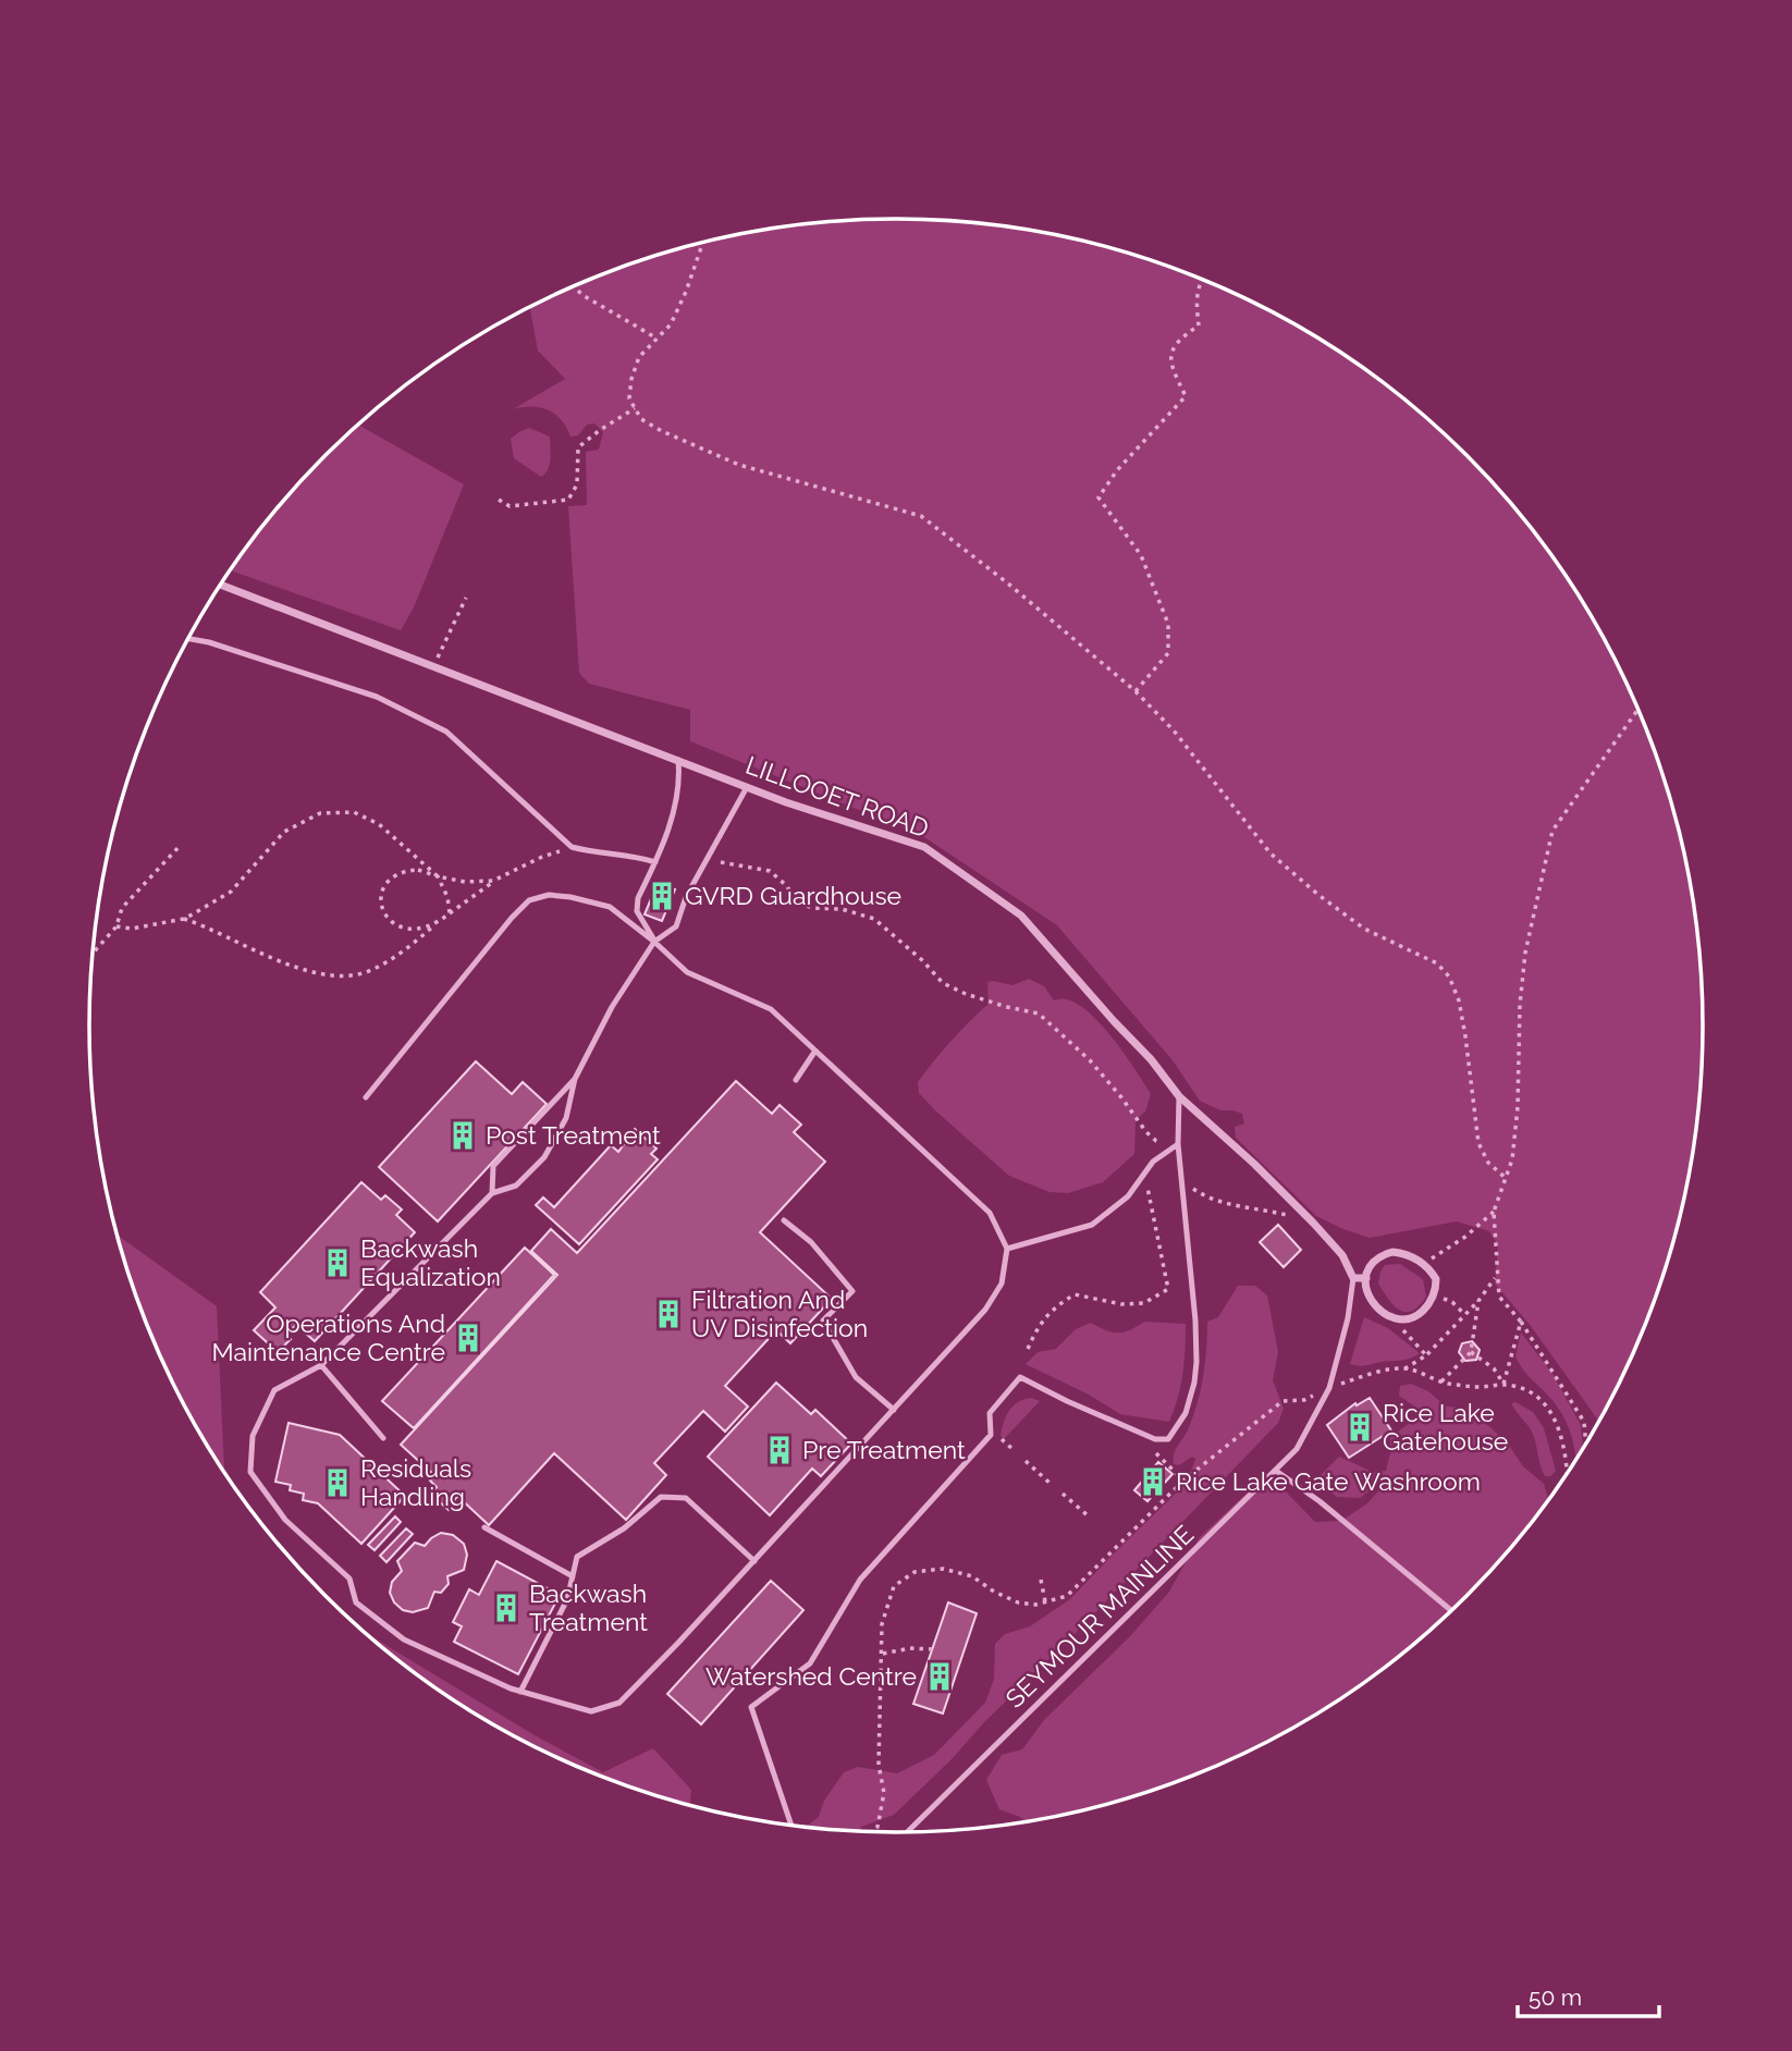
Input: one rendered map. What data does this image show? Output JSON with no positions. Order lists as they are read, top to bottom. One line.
{"streets":{"street":["LILLOOET ROAD"],"lane":["SEYMOUR MAINLINE"]},"crossings":[["LILLOOET ROAD","SEYMOUR MAINLINE"]],"places":{"building":["GVRD Guardhouse","Post Treatment","Backwash Equalization","Filtration And UV Disinfection","Operations And Maintenance Centre","Rice Lake Gatehouse","Pre Treatment","Rice Lake Gate Washroom","Residuals Handling","Backwash Treatment","Watershed Centre"]},"scale_bar":"50 m"}
